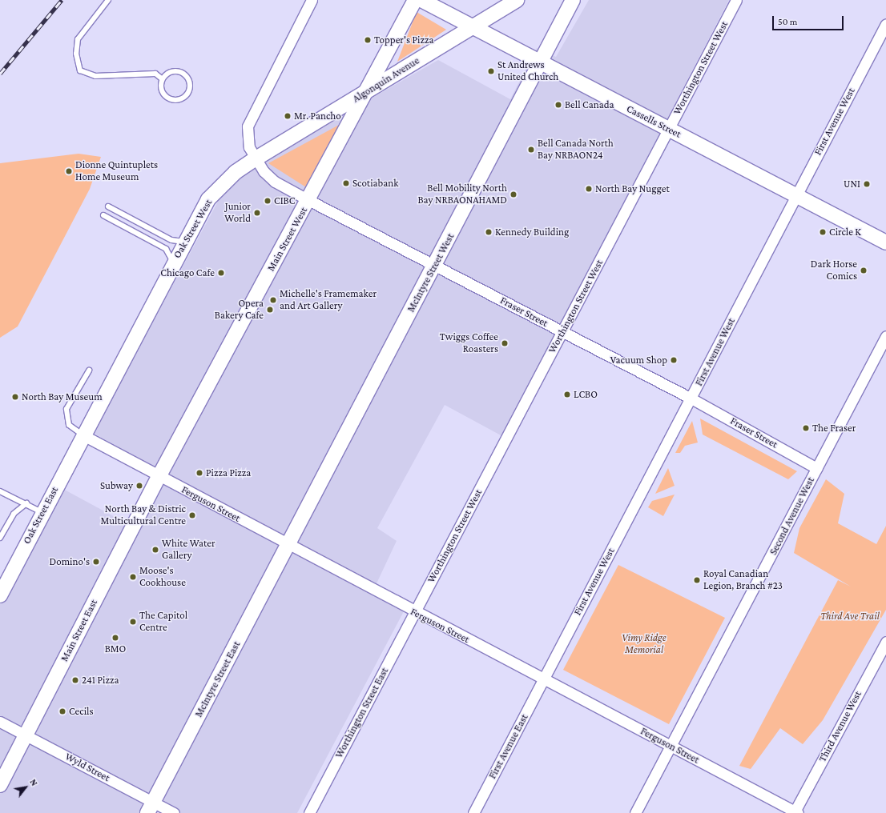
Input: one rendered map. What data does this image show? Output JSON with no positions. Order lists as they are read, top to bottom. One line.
{"streets":{"main road":["Algonquin Avenue","Cassells Street","Oak Street West","Main Street West","McIntyre Street West","Oak Street East","Main Street East","McIntyre Street East"],"street":["Worthington Street West","First Avenue West","Fraser Street","Ferguson Street","Second Avenue West","Worthington Street East","Third Avenue West","First Avenue East","Wyld Street"]},"crossings":[["Worthington Street West","Cassells Street"],["Worthington Street West","Fraser Street"],["Worthington Street West","Ferguson Street"],["Worthington Street West","Worthington Street East"],["Algonquin Avenue","Cassells Street"],["Algonquin Avenue","Oak Street West"],["Algonquin Avenue","Main Street West"],["Algonquin Avenue","Fraser Street"],["Cassells Street","First Avenue West"],["Cassells Street","McIntyre Street West"],["First Avenue West","Fraser Street"],["First Avenue West","Ferguson Street"],["First Avenue West","First Avenue East"],["Oak Street West","Fraser Street"],["Oak Street West","Ferguson Street"],["Oak Street West","Oak Street East"],["Main Street West","Fraser Street"],["Main Street West","Ferguson Street"],["Main Street West","Main Street East"],["McIntyre Street West","Fraser Street"],["McIntyre Street West","Ferguson Street"],["McIntyre Street West","McIntyre Street East"],["Fraser Street","Second Avenue West"],["Ferguson Street","Oak Street East"],["Ferguson Street","Second Avenue West"],["Ferguson Street","Main Street East"],["Ferguson Street","McIntyre Street East"],["Ferguson Street","Worthington Street East"],["Ferguson Street","Third Avenue West"],["Ferguson Street","First Avenue East"],["Main Street East","Wyld Street"],["McIntyre Street East","Wyld Street"]],"parks":["Third Ave Trail","Vimy Ridge Memorial"],"places":["Topper's Pizza","St Andrews United Church","Bell Canada","Mr. Pancho","Bell Canada North Bay NRBAON24","Dionne Quintuplets Home Museum","Scotiabank","UNI","North Bay Nugget","Bell Mobility North Bay NRBAONAHAMD","CIBC","Junior World","Kennedy Building","Circle K","Dark Horse Comics","Chicago Cafe","Michelle's Framemaker and Art Gallery","Opera Bakery Cafe","Twiggs Coffee Roasters","Vacuum Shop","LCBO","North Bay Museum","The Fraser","Pizza Pizza","Subway","North Bay & Distric Multicultural Centre","White Water Gallery","Domino's","Moose's Cookhouse","Royal Canadian Legion, Branch #23","The Capitol Centre","BMO","241 Pizza","Cecils"],"scale_bar":"50 m","north":"top right"}
